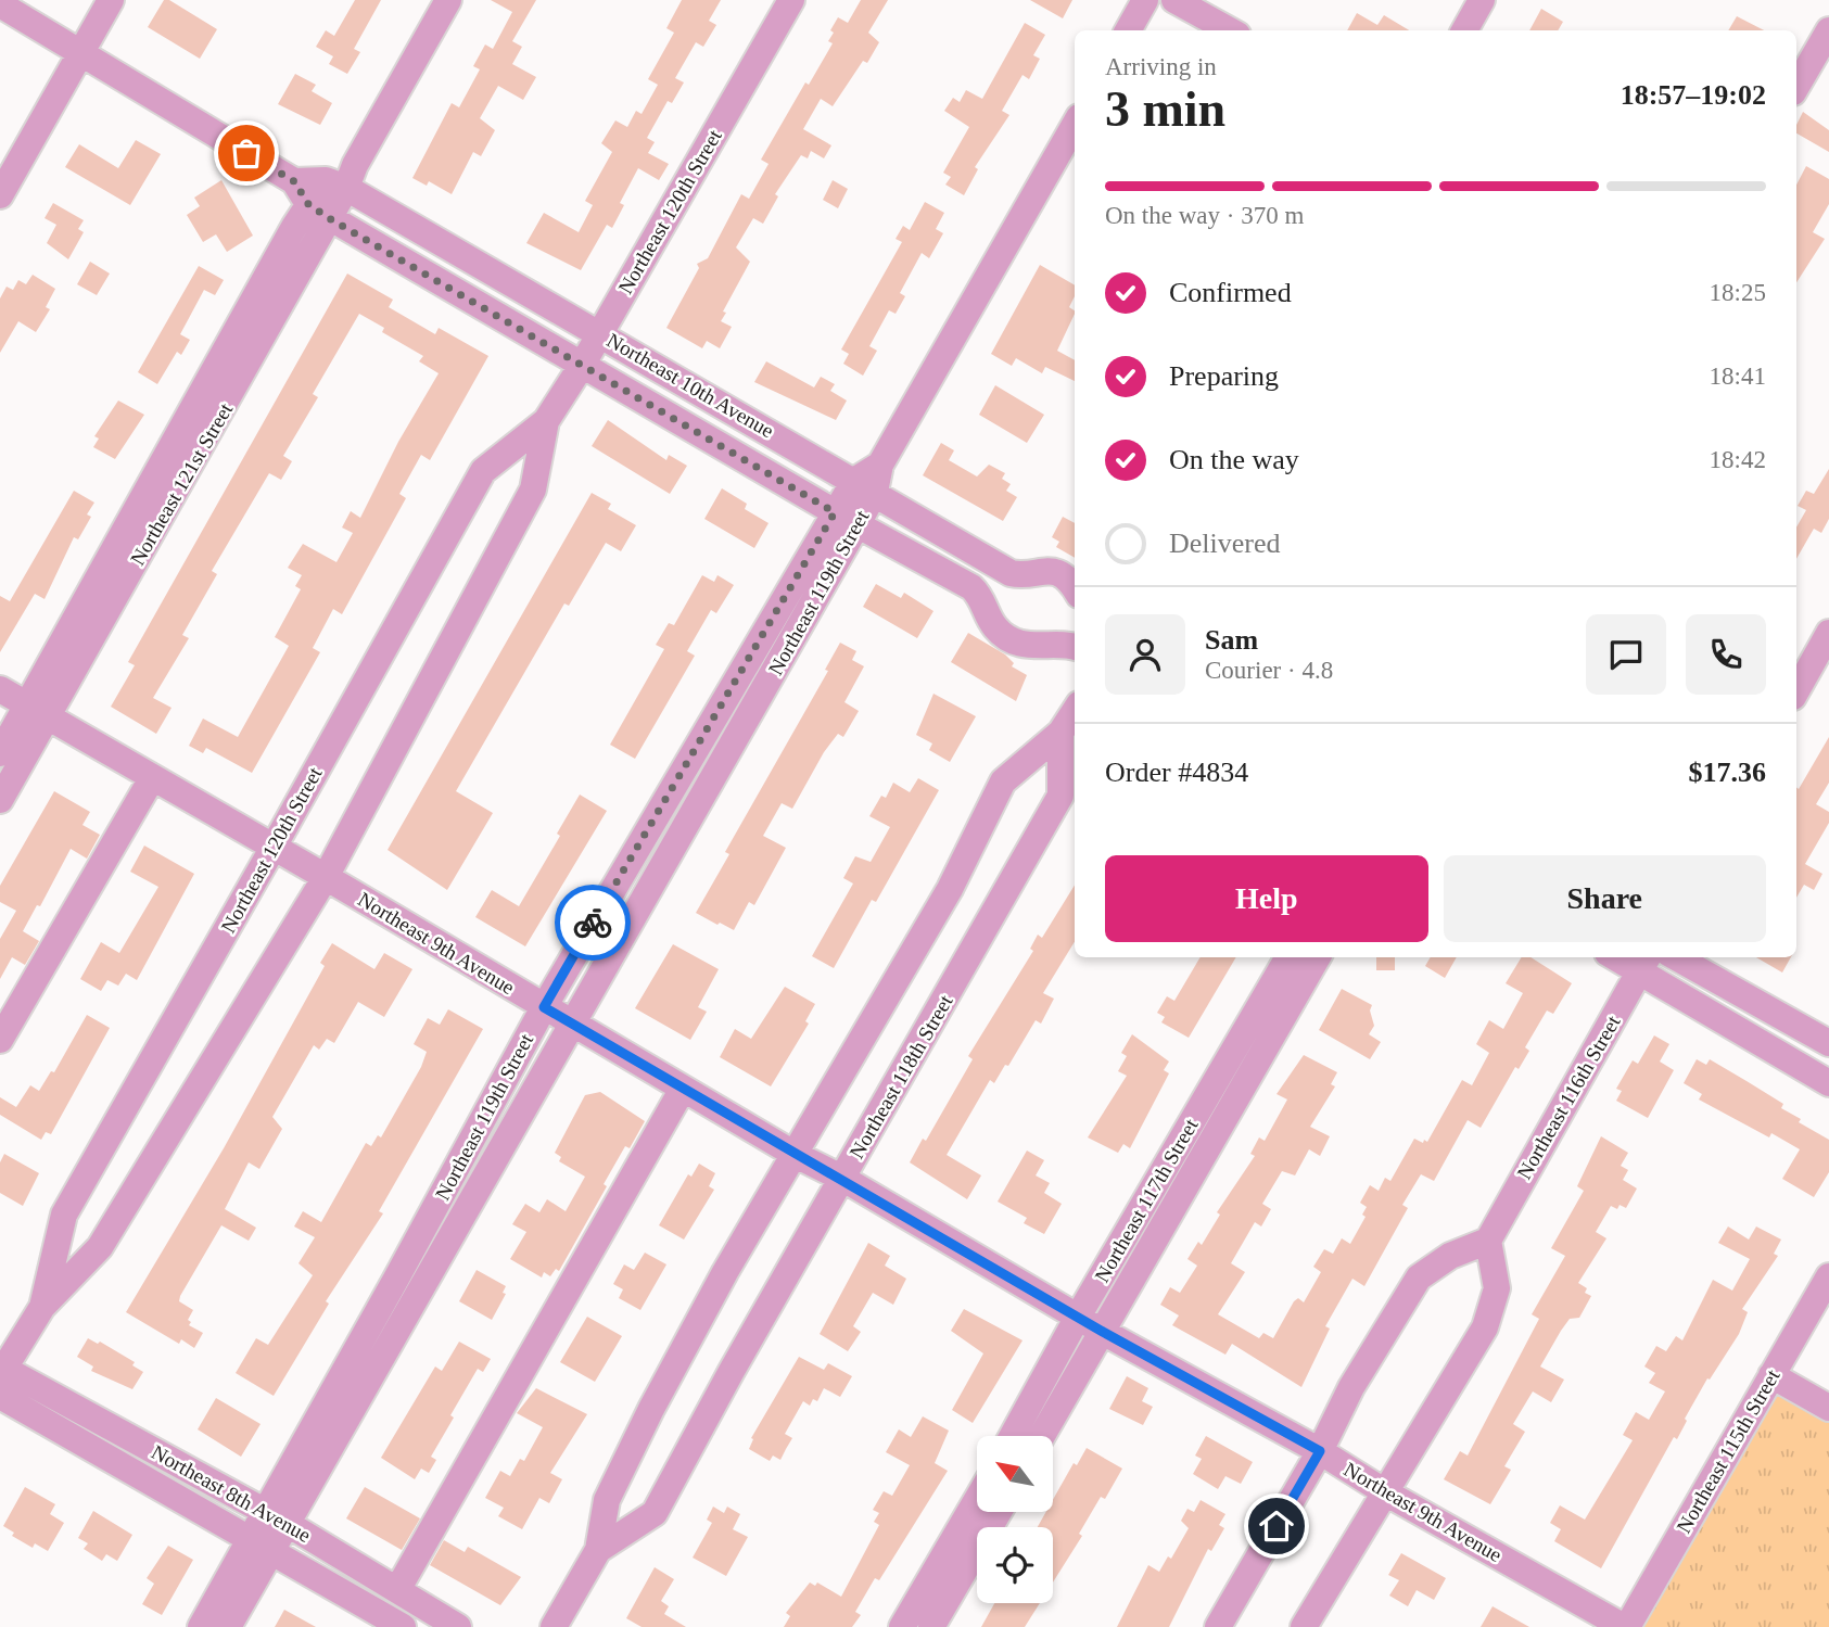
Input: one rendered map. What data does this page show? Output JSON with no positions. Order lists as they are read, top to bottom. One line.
{"streets":{"street":["Northeast 120th Street","Northeast 10th Avenue","Northeast 121st Street","Northeast 119th Street","Northeast 9th Avenue","Northeast 118th Street","Northeast 116th Street","Northeast 117th Street","Northeast 115th Street","Northeast 8th Avenue"]},"crossings":[["Northeast 120th Street","Northeast 10th Avenue"],["Northeast 120th Street","Northeast 9th Avenue"],["Northeast 120th Street","Northeast 8th Avenue"],["Northeast 10th Avenue","Northeast 121st Street"],["Northeast 10th Avenue","Northeast 119th Street"],["Northeast 121st Street","Northeast 9th Avenue"],["Northeast 119th Street","Northeast 9th Avenue"],["Northeast 119th Street","Northeast 8th Avenue"],["Northeast 9th Avenue","Northeast 118th Street"],["Northeast 9th Avenue","Northeast 117th Street"],["Northeast 9th Avenue","Northeast 115th Street"]],"north":"top left","page":{"heading":["3 min","Arriving in","18:57–19:02"],"panel":["Sam","Courier · 4.8","Order #4834","$17.36"],"bar":"On the way · 370 m","list":[["Confirmed","18:25"],["Preparing","18:41"],["On the way","18:42"],"Delivered"],"buttons":["Help","Share"]}}
